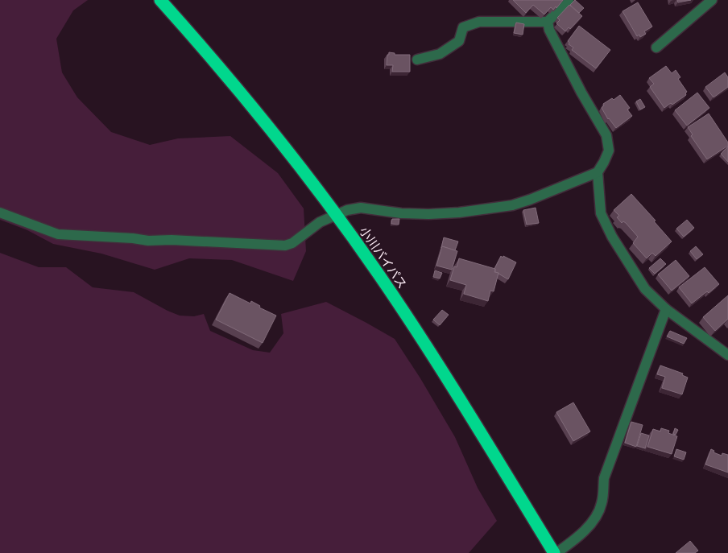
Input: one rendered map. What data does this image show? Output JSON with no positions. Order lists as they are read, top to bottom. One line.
{"streets":{"highway":["小川バイパス"]}}
